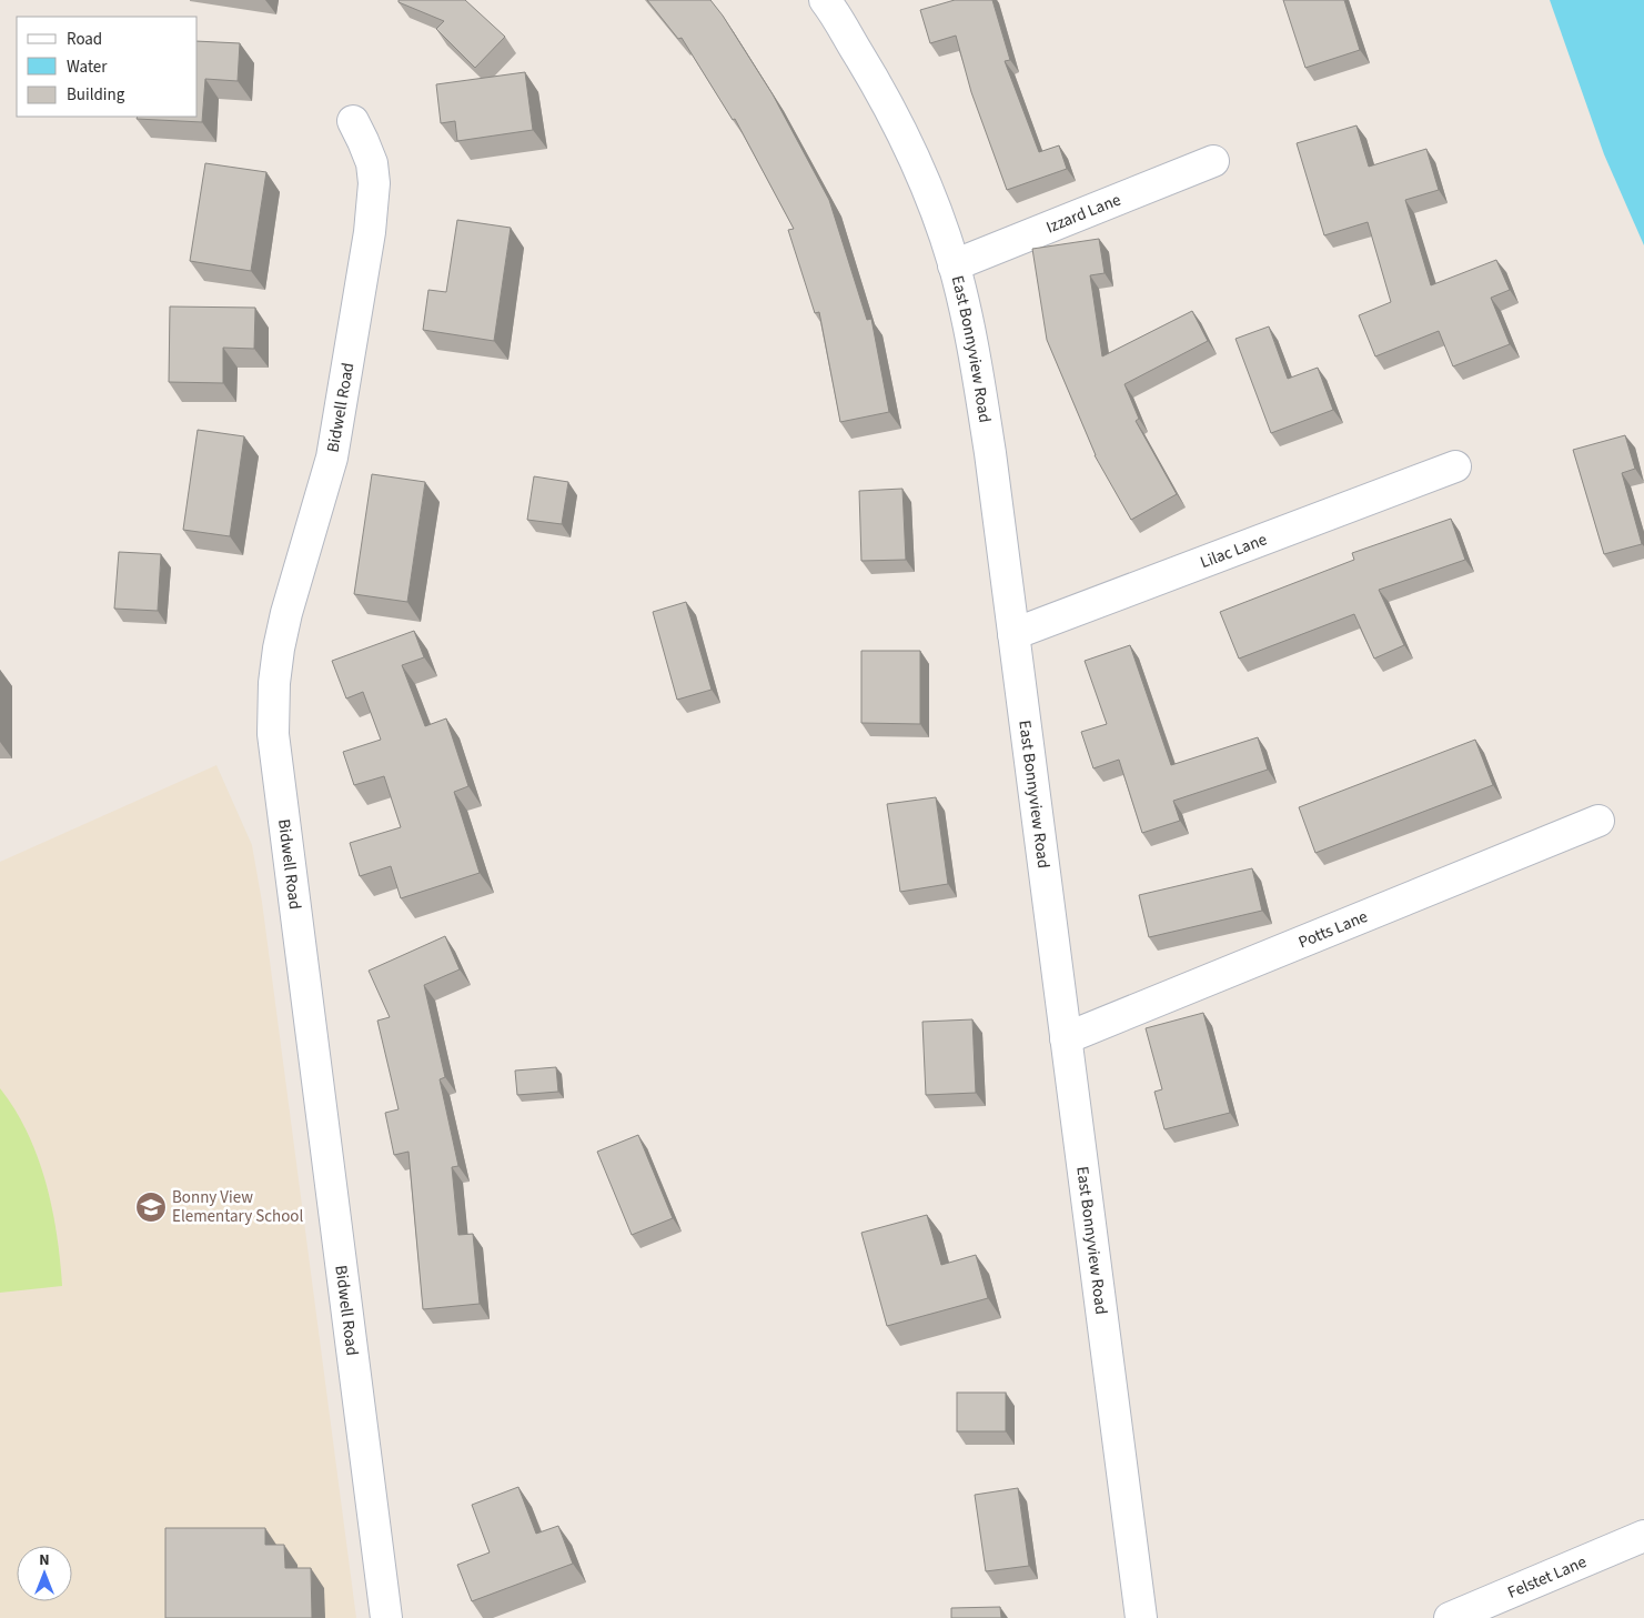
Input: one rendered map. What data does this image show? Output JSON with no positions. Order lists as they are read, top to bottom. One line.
{"streets":{"street":["Izzard Lane","East Bonnyview Road","Bidwell Road","Lilac Lane","Potts Lane","Felstet Lane"]},"crossings":[["Izzard Lane","East Bonnyview Road"],["East Bonnyview Road","Lilac Lane"],["East Bonnyview Road","Potts Lane"]],"places":{"school or university":["Bonny View Elementary School"]},"legend":["Road","Water","Building"],"north":"top"}
